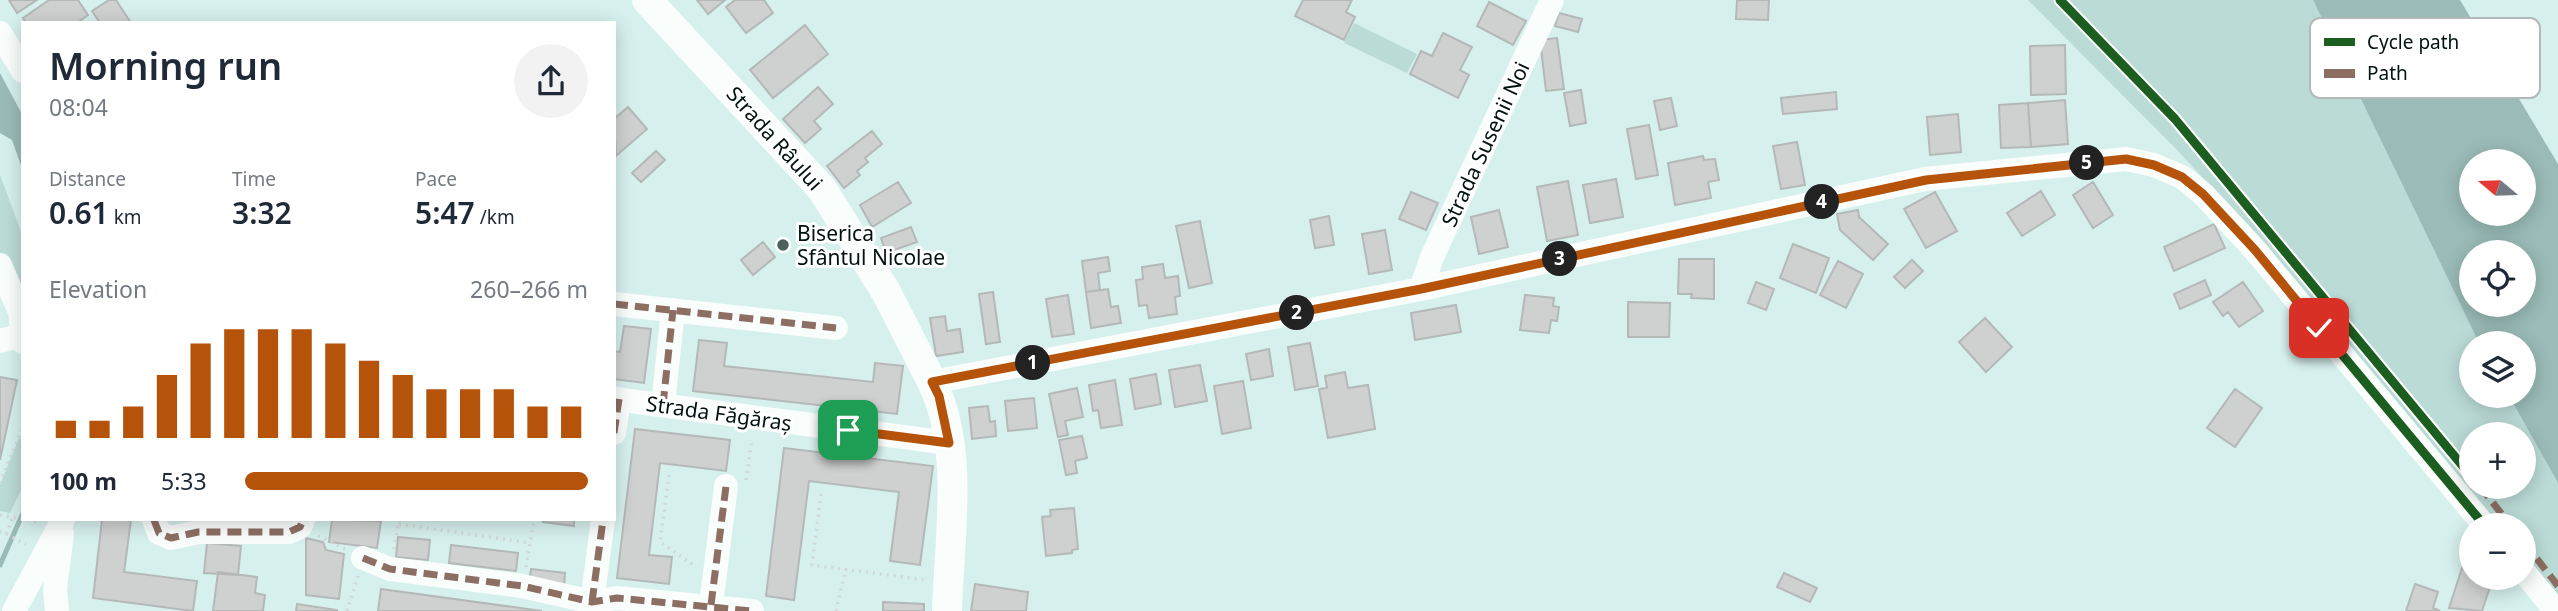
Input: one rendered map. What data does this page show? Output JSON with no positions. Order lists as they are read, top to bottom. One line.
{"streets":{"main road":["Strada Râului"],"street":["Strada Susenii Noi","Strada Făgăraș"]},"crossings":[["Strada Râului","Strada Făgăraș"]],"places":["Biserica Sfântul Nicolae"],"legend":["Cycle path","Path"],"north":"left","page":{"heading":["Morning run","08:04"],"stats":[["Distance","0.61 km"],["Time","3:32"],["Pace","5:47 /km"]],"pins":["5","4","3","2","1"],"map_buttons":["+","−"],"chart":["Elevation","260–266 m"],"list":[{"name":"100 m","note":"5:33"}]}}
